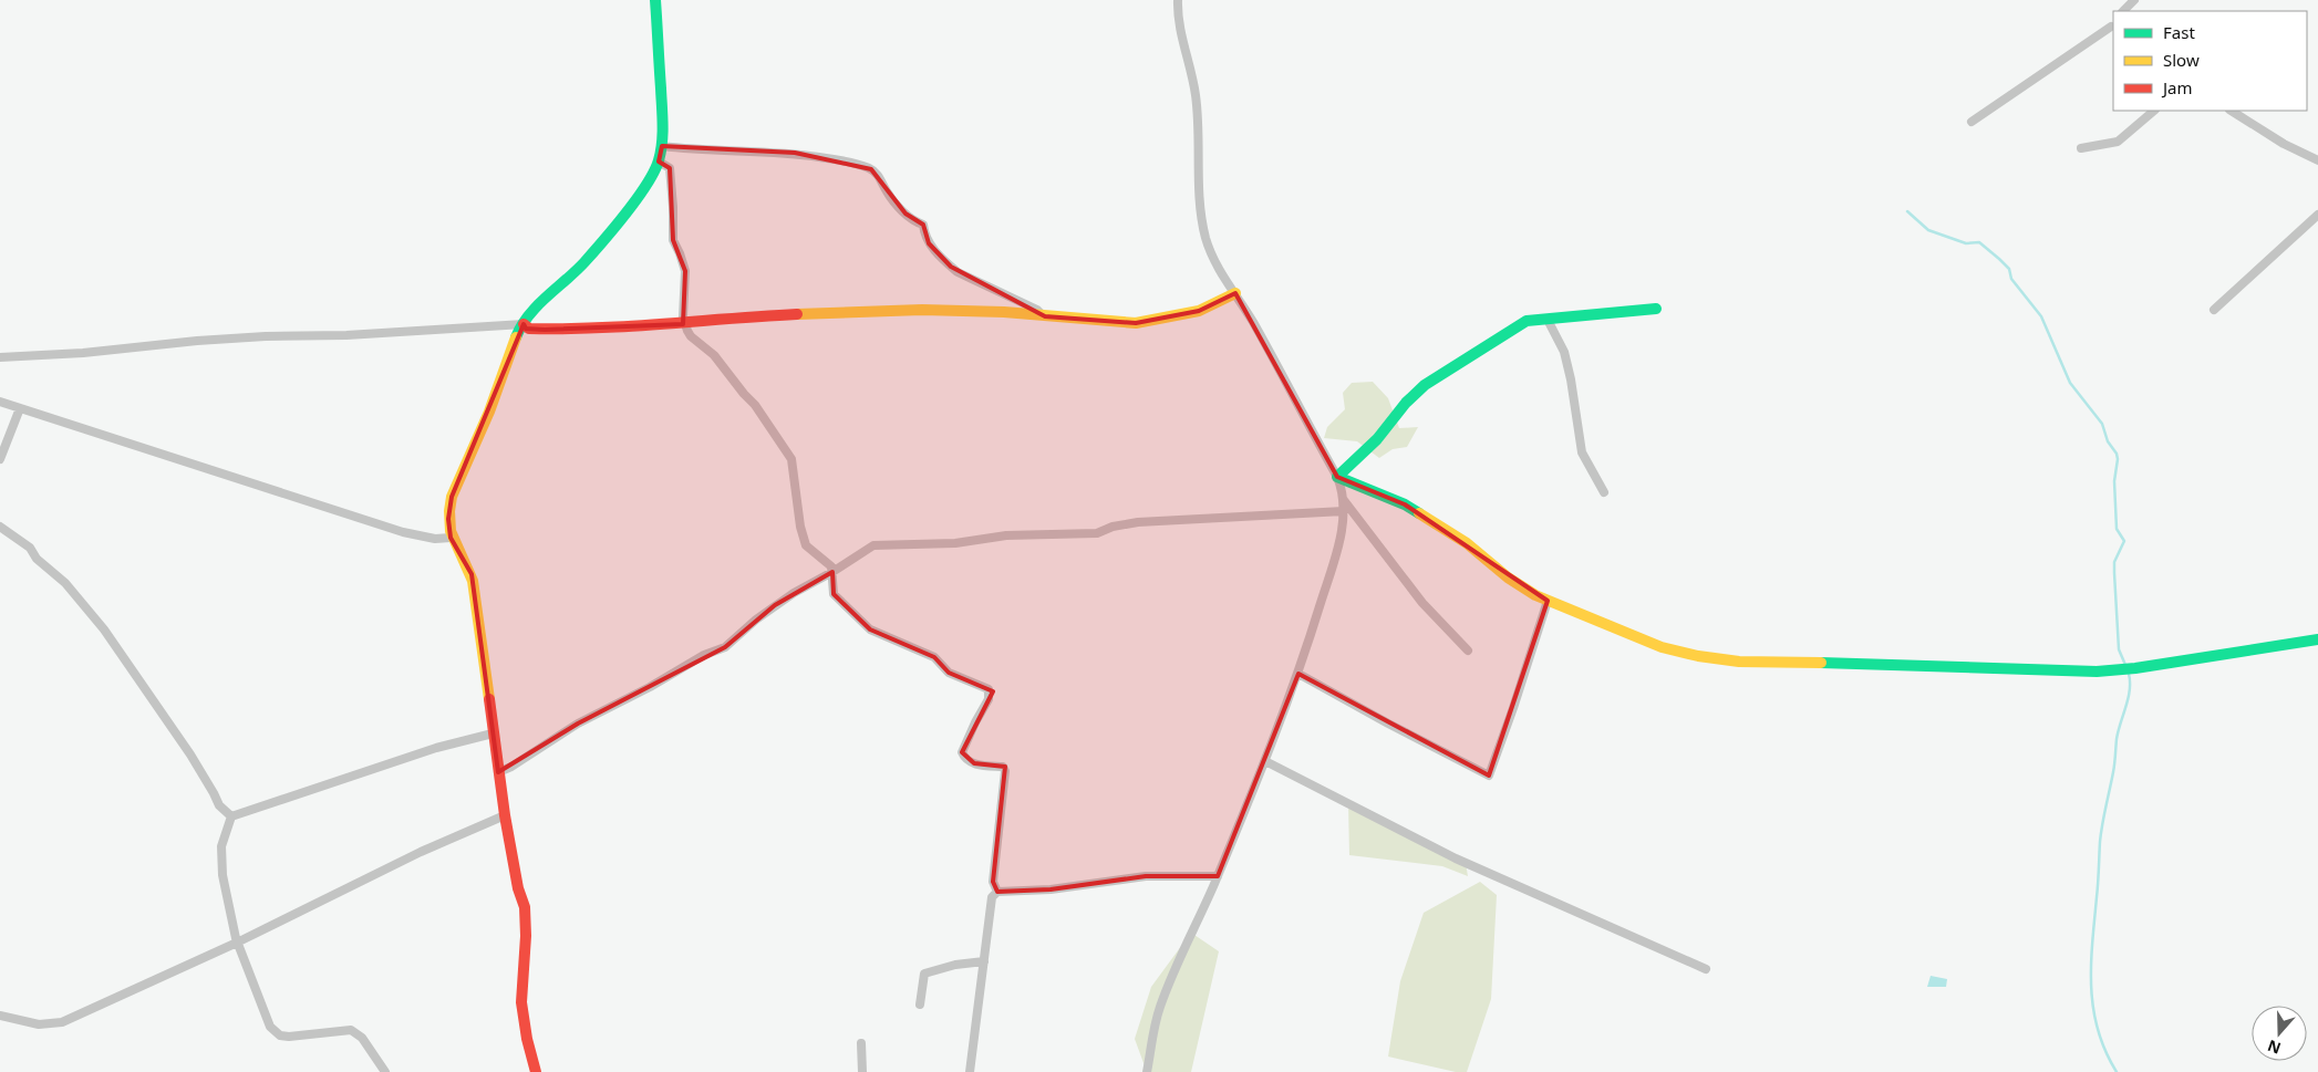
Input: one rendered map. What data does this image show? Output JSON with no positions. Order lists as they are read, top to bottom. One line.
{"legend":["Fast","Slow","Jam"],"north":"bottom"}
